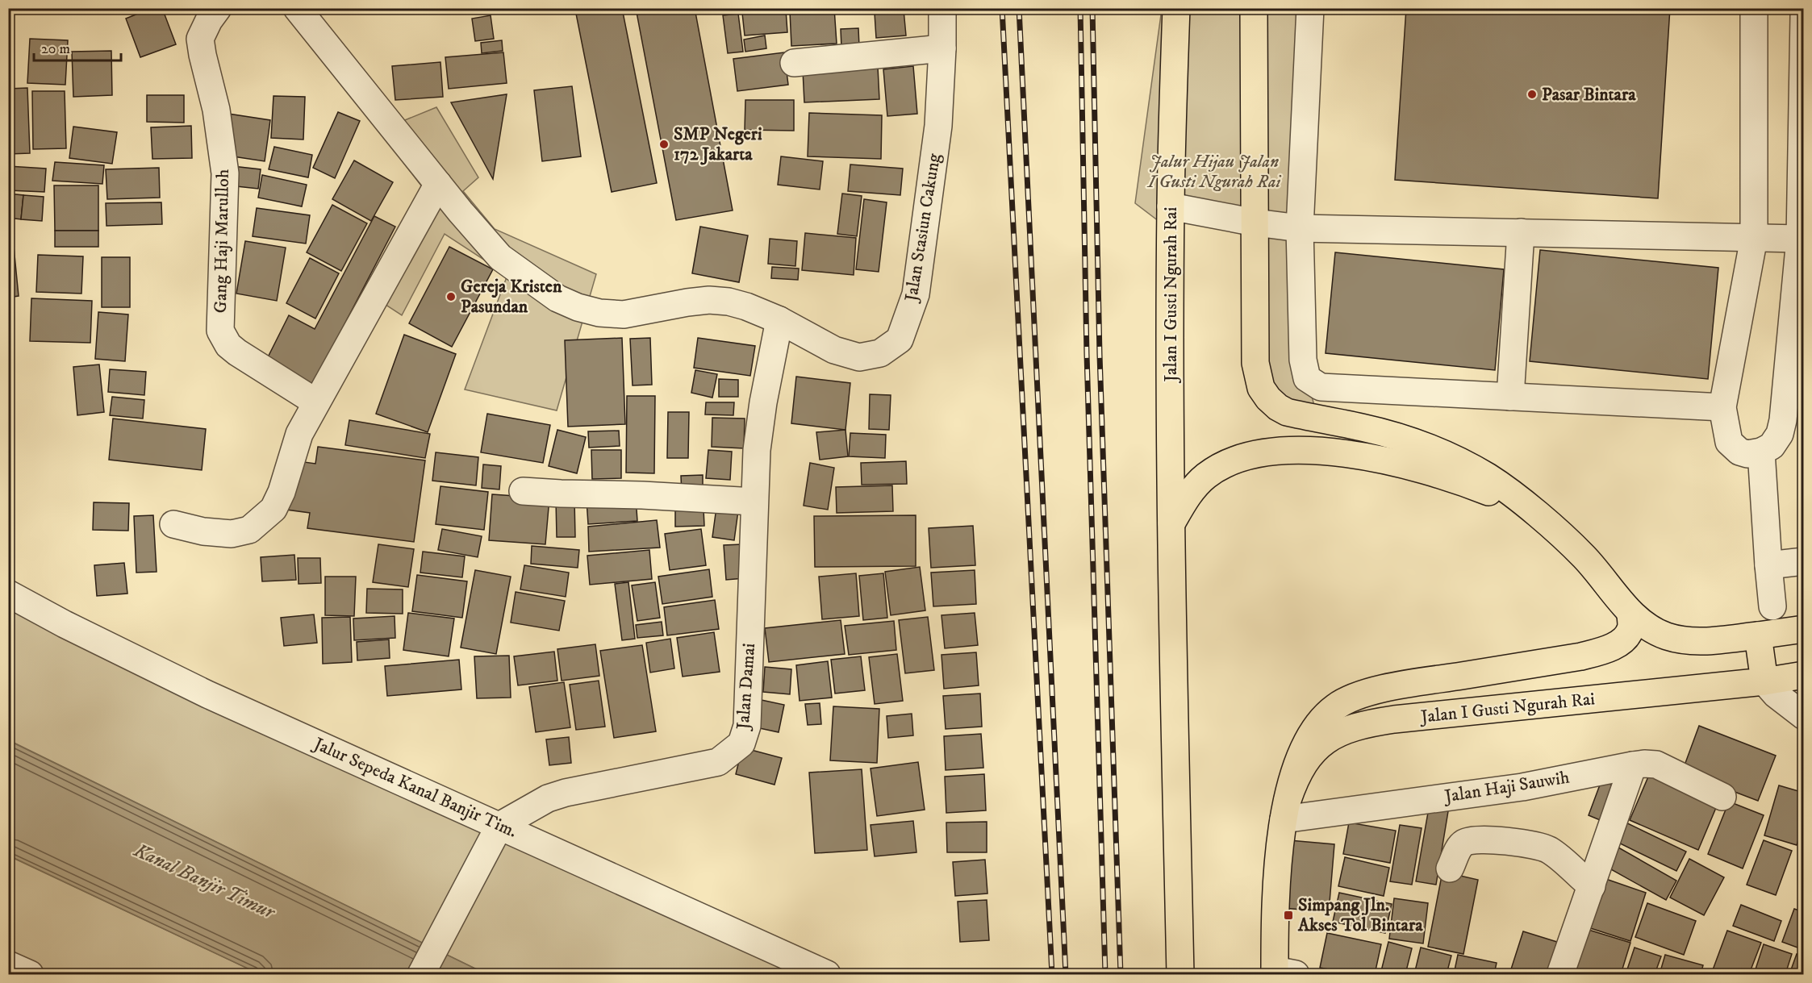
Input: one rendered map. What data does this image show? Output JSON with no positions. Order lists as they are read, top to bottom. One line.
{"streets":{"main road":["Jalan I Gusti Ngurah Rai"],"street":["Jalan Stasiun Cakung","Gang Haji Marulloh","Jalan Damai","Jalan Haji Sauwih","Jalur Sepeda Kanal Banjir Tim."]},"crossings":[["Jalan Stasiun Cakung","Jalan Damai"],["Jalan I Gusti Ngurah Rai","Jalan Haji Sauwih"],["Jalan Damai","Jalur Sepeda Kanal Banjir Tim."]],"water":["Kanal Banjir Timur"],"parks":["Jalur Hijau Jalan I Gusti Ngurah Rai"],"places":{"other":["Pasar Bintara","SMP Negeri 172 Jakarta","Gereja Kristen Pasundan"],"transit":["Simpang Jln. Akses Tol Bintara"]},"scale_bar":"20 m"}
